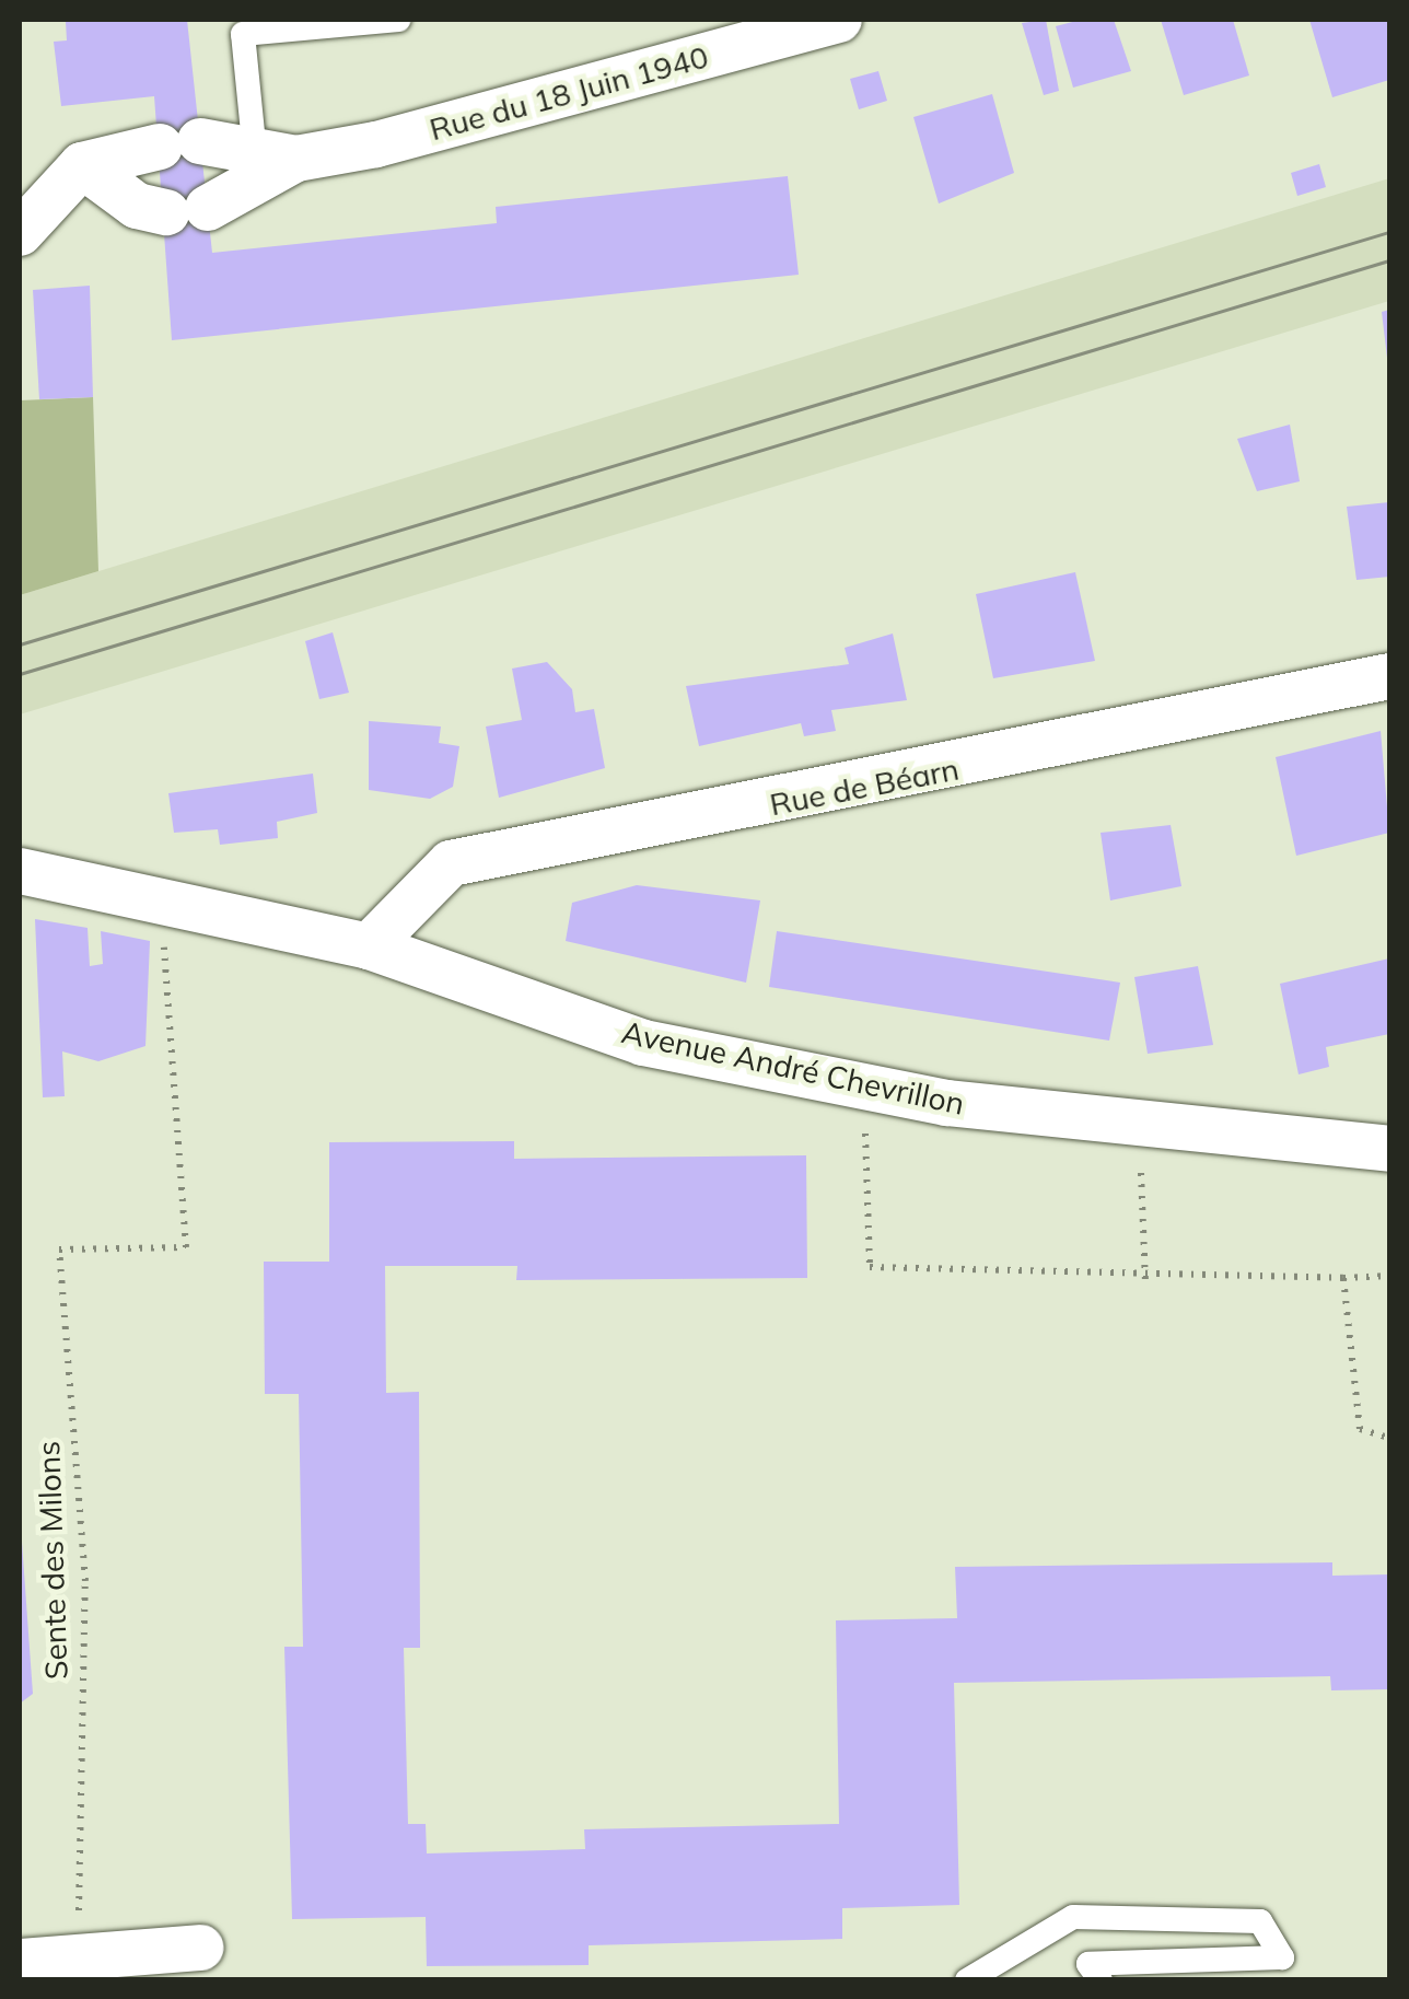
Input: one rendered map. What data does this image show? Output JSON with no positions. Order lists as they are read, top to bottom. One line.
{"streets":{"street":["Rue du 18 Juin 1940","Rue de Béarn","Avenue André Chevrillon"],"path":["Sente des Milons"]},"crossings":[["Rue de Béarn","Avenue André Chevrillon"],["Avenue André Chevrillon","Sente des Milons"]]}
